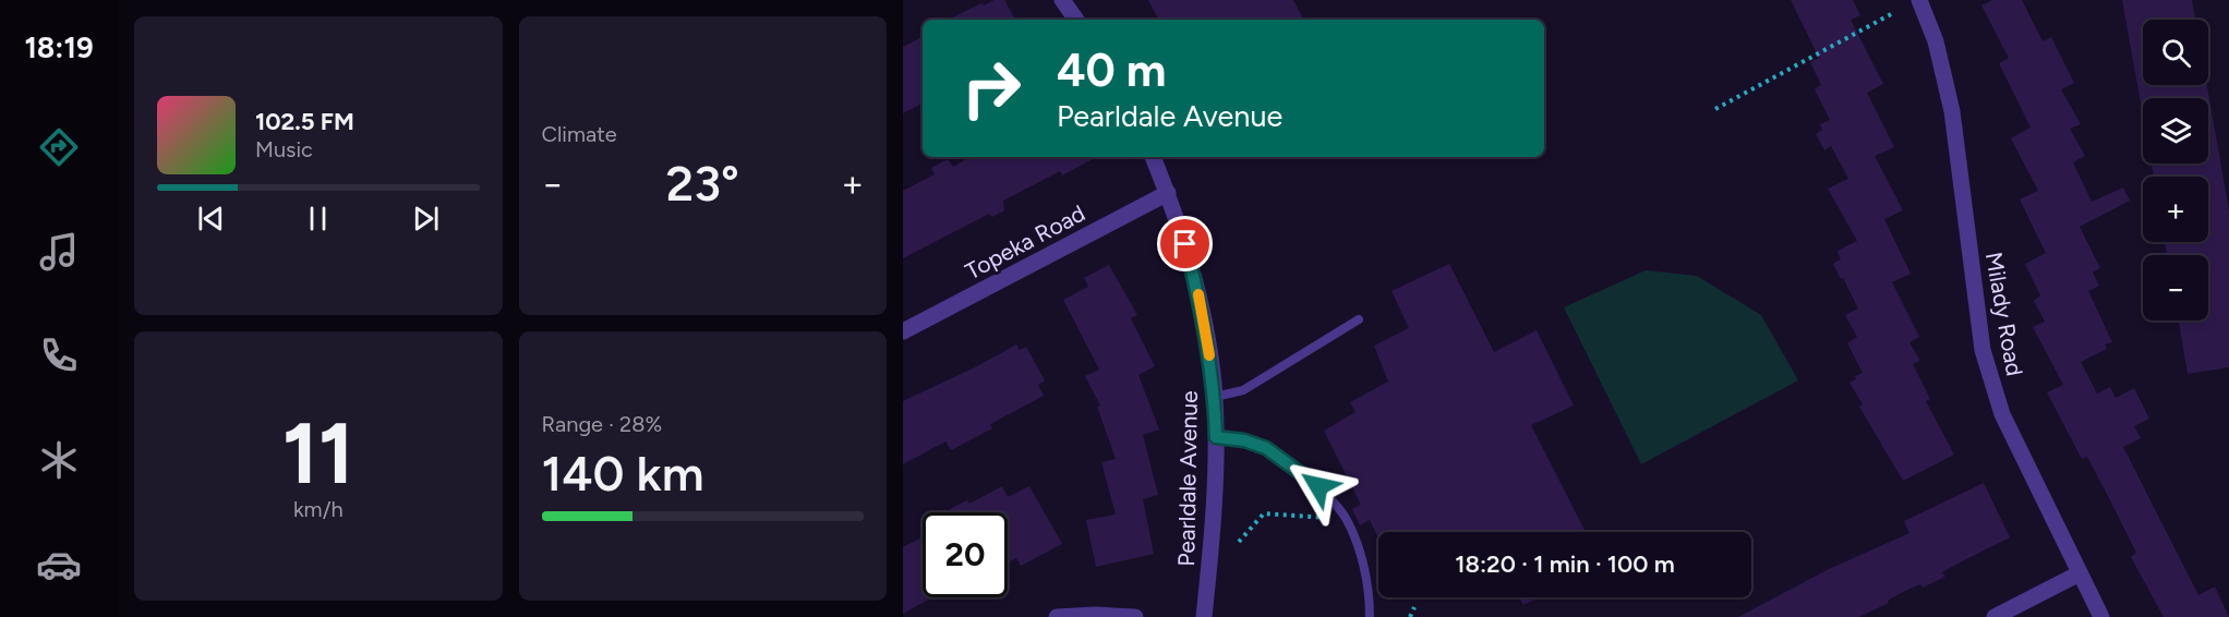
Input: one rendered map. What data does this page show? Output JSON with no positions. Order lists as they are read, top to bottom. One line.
{"streets":{"street":["Topeka Road","Milady Road","Pearldale Avenue"]},"crossings":[["Topeka Road","Pearldale Avenue"]],"page":{"tabs":"18:19","tile":["Climate",["11","km/h"],["Range · 28%","140 km"]],"map_buttons":["+","−"],"turn":["40 m","Pearldale Avenue"],"song":["102.5 FM","Music"],"heat":["−","23°","+"],"limit":"20","trip":"18:20 · 1 min · 100 m"}}
